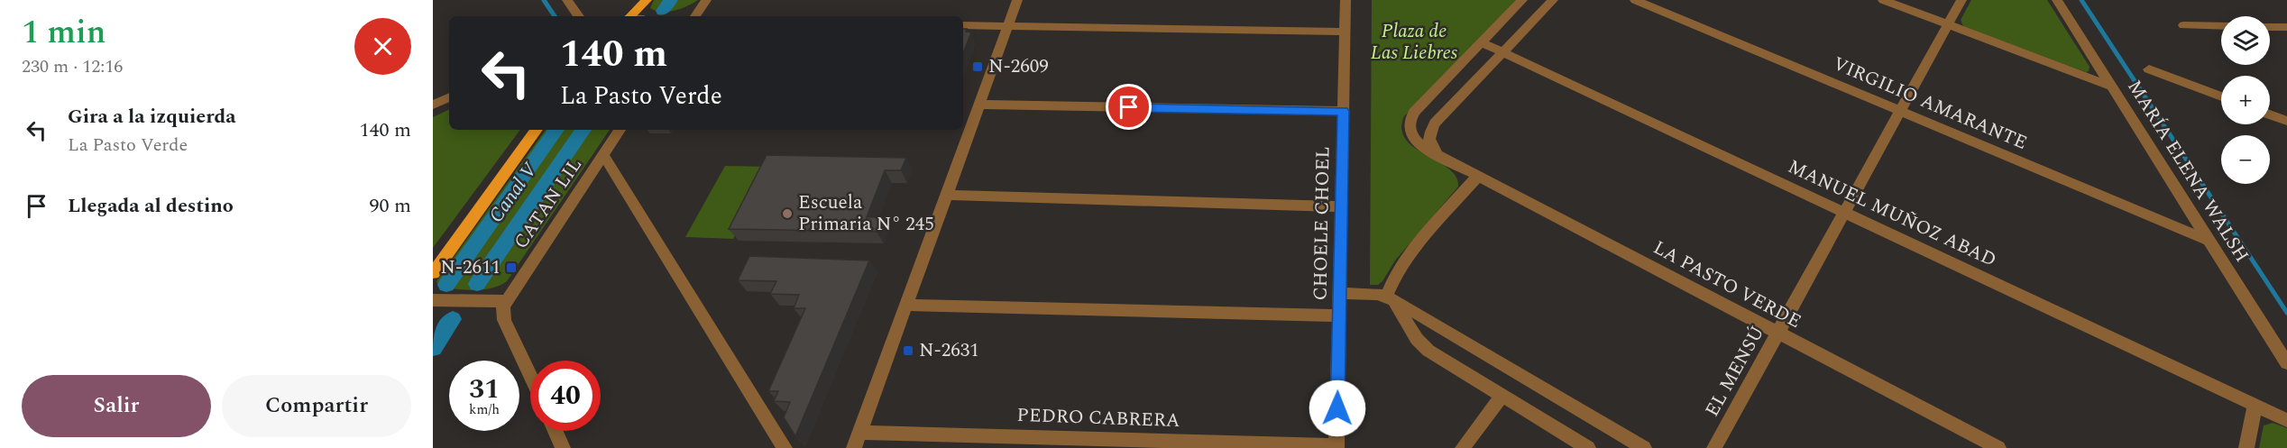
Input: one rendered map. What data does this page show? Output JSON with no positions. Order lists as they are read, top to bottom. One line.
{"streets":{"street":["VIRGILIO AMARANTE","MARÍA ELENA WALSH","CATAN LIL","MANUEL MUÑOZ ABAD","CHOELE CHOEL","LA PASTO VERDE","EL MENSÚ","PEDRO CABRERA"]},"crossings":[["VIRGILIO AMARANTE","MARÍA ELENA WALSH"],["VIRGILIO AMARANTE","EL MENSÚ"],["MANUEL MUÑOZ ABAD","LA PASTO VERDE"],["MANUEL MUÑOZ ABAD","EL MENSÚ"],["CHOELE CHOEL","PEDRO CABRERA"],["LA PASTO VERDE","EL MENSÚ"]],"water":["Canal V"],"parks":["Plaza de Las Liebres"],"places":{"transit":["N-2609","N-2611","N-2631"],"other":["Escuela Primaria N° 245"]},"page":{"heading":["1 min","230 m · 12:16"],"map_buttons":["+","−"],"turn":["140 m","La Pasto Verde"],"list":[{"name":"Gira a la izquierda","note":"La Pasto Verde","value":"140 m"},{"name":"Llegada al destino","value":"90 m"}],"speed":"31 km/h","limit":"40","buttons":["Salir","Compartir"]}}
